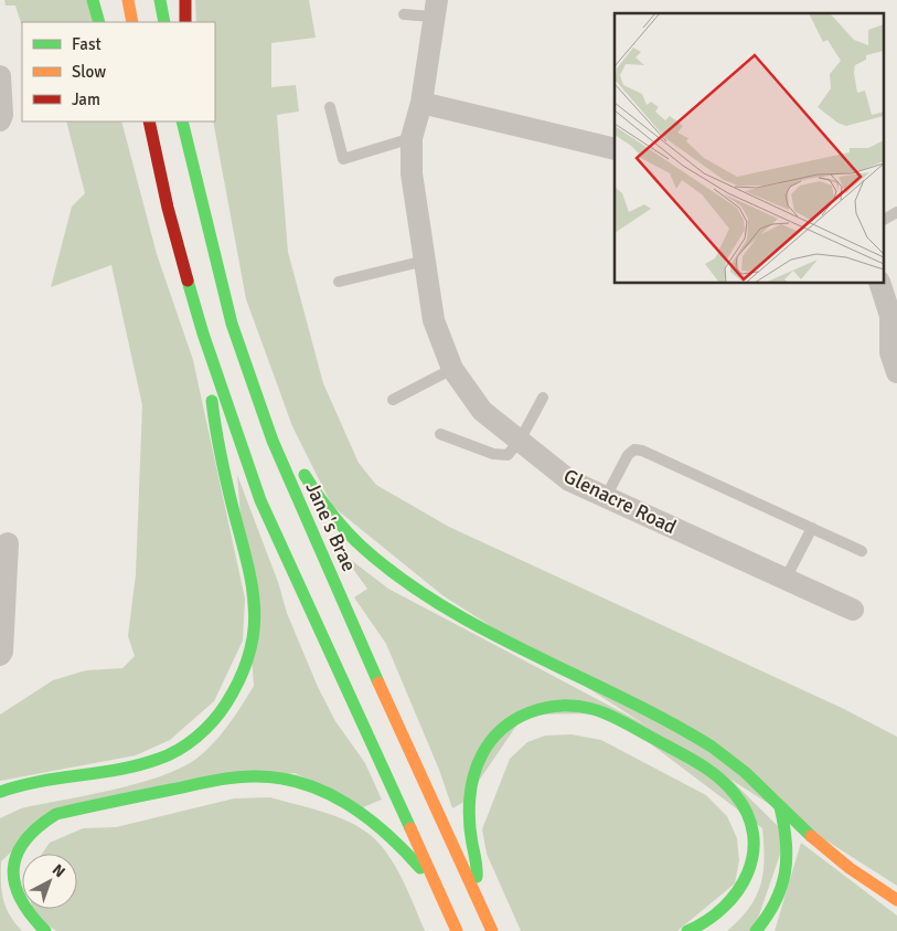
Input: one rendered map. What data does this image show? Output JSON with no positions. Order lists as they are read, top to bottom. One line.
{"streets":{"main road":["Jane's Brae"],"street":["Glenacre Road"]},"legend":["Fast","Slow","Jam"],"north":"top right"}
